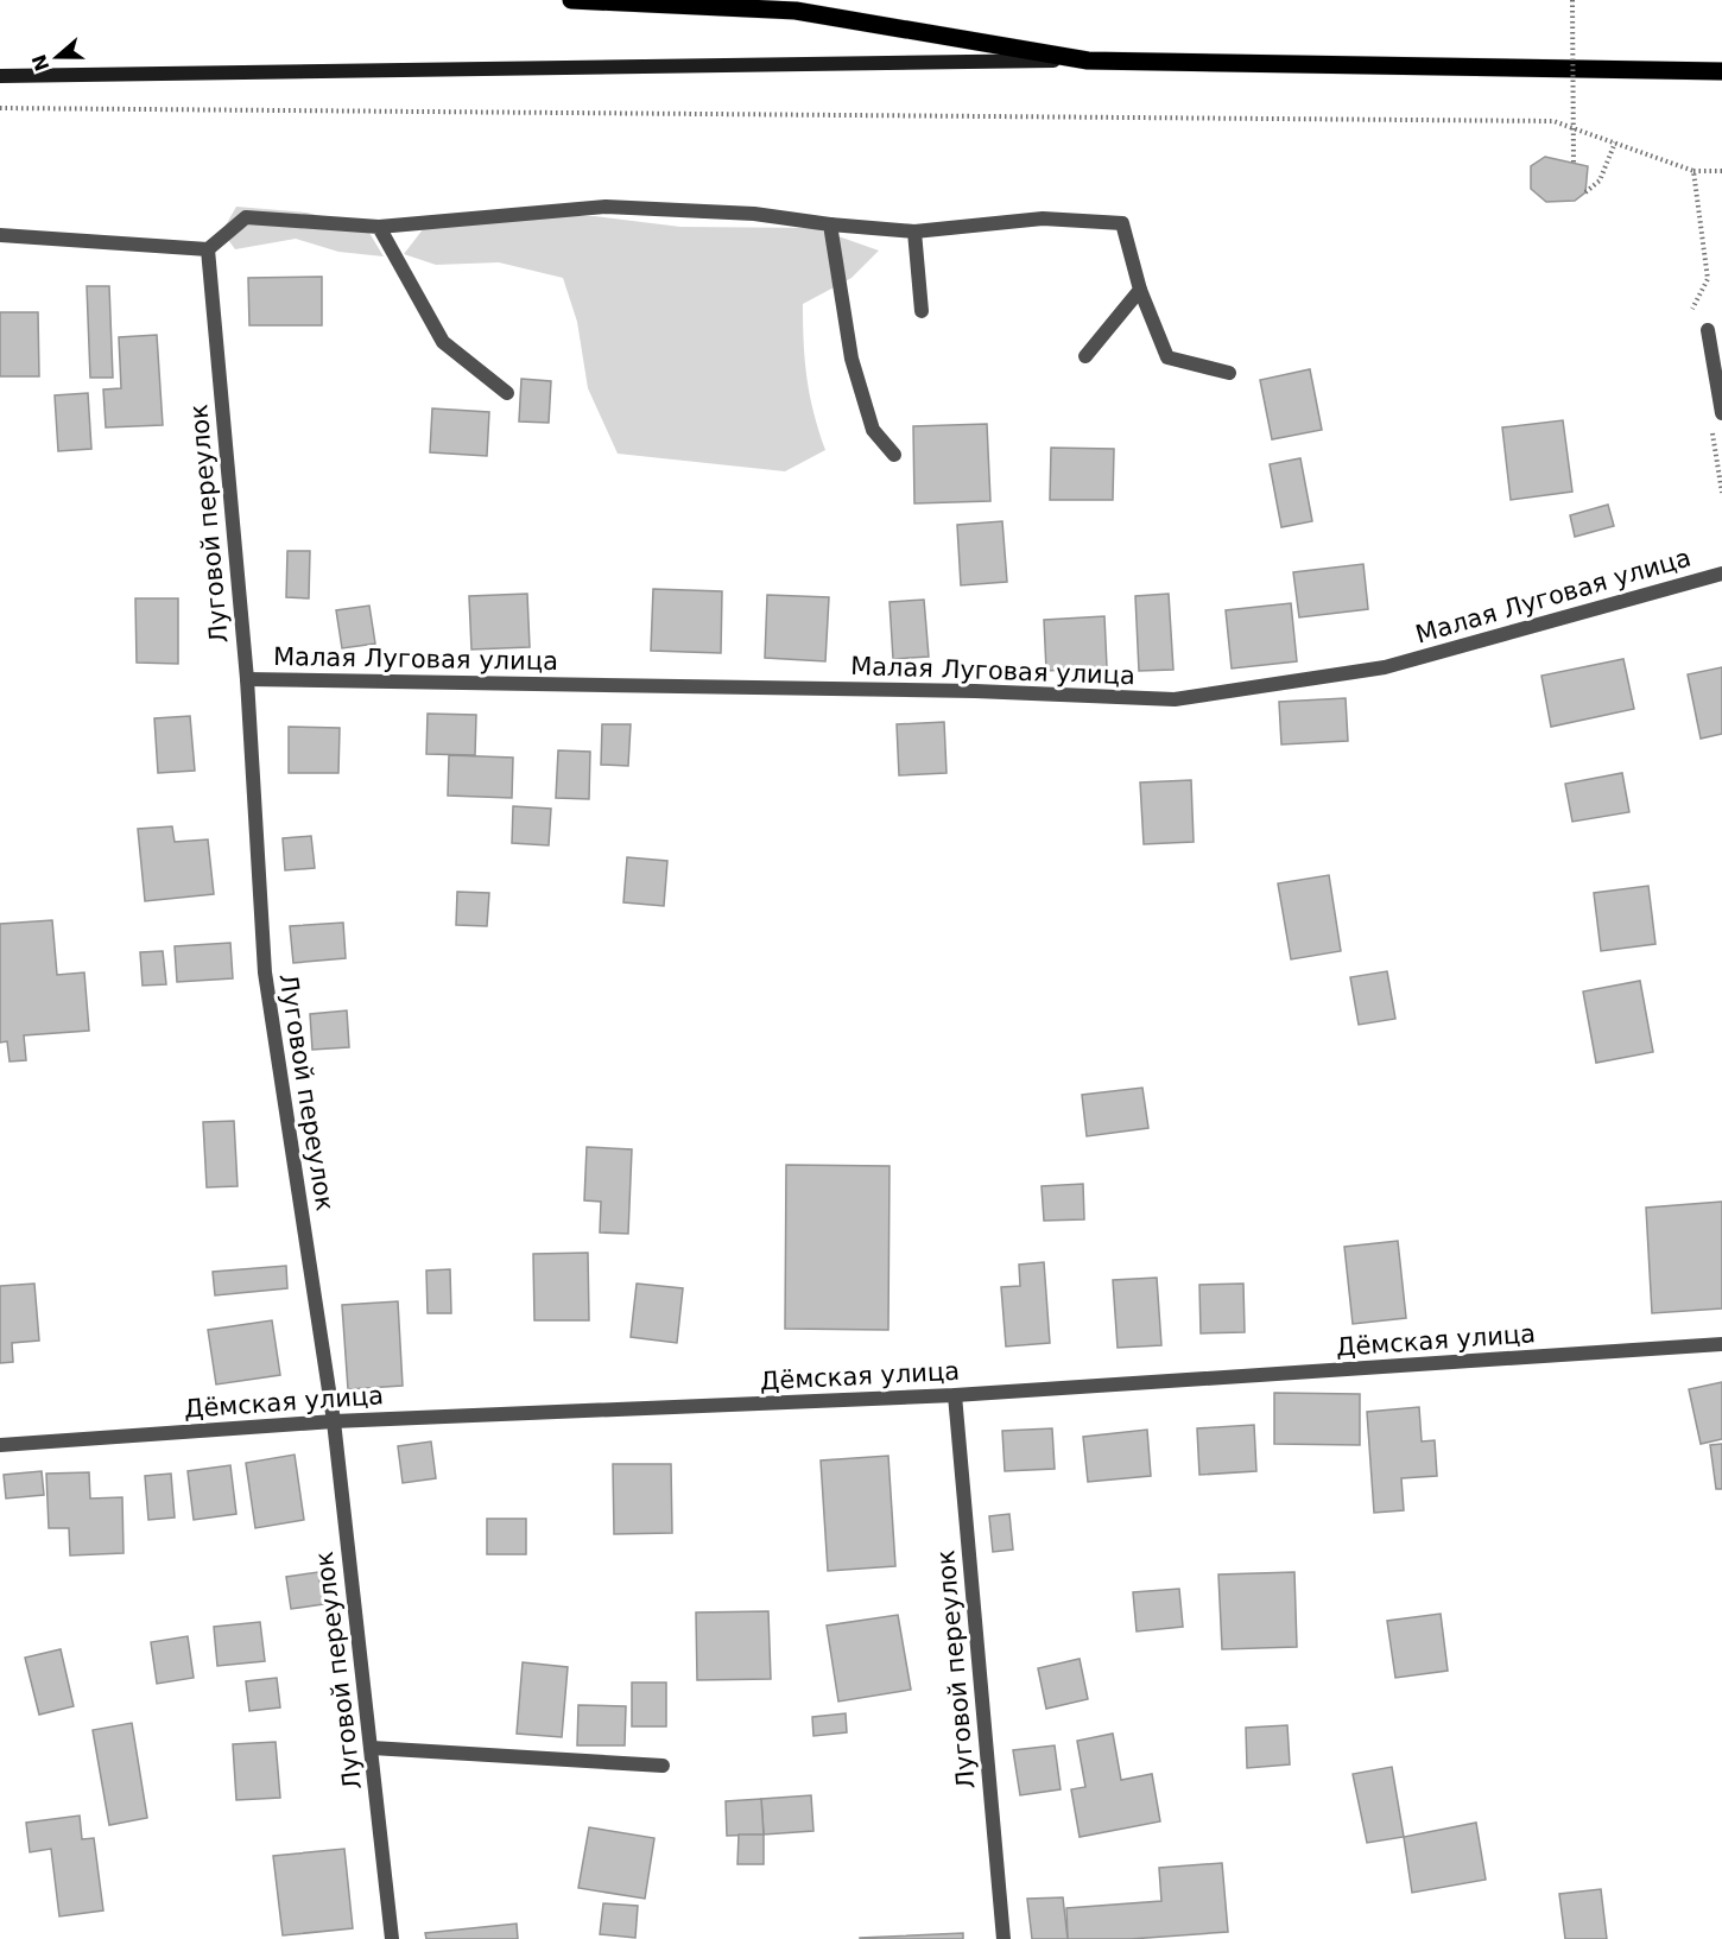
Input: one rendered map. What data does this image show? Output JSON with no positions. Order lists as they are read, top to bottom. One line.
{"streets":{"street":["Луговой переулок","Малая Луговая улица","Дёмская улица"]},"crossings":[["Луговой переулок","Малая Луговая улица"],["Луговой переулок","Дёмская улица"]],"north":"left"}
